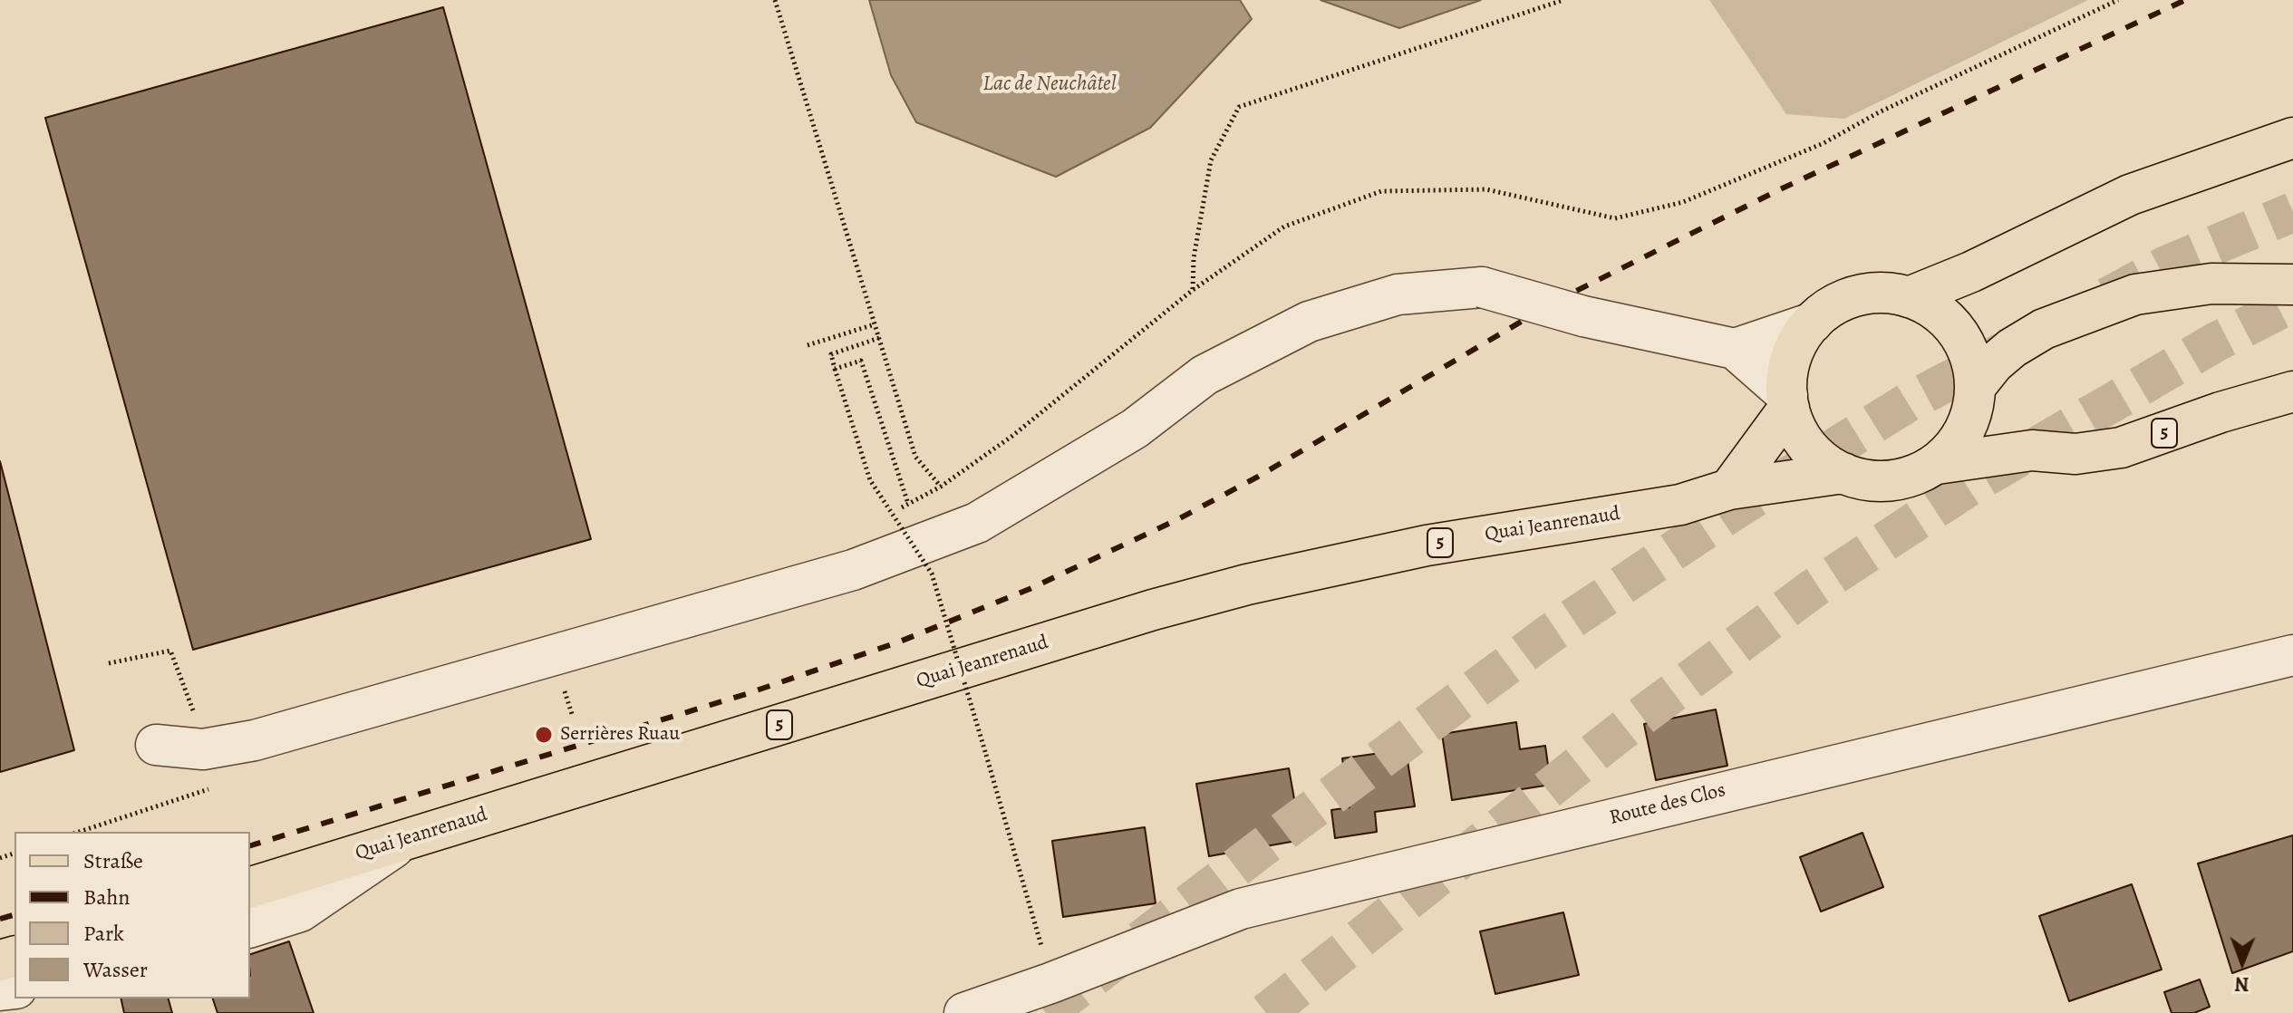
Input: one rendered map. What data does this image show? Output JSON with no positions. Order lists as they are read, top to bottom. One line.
{"streets":{"main road":["5","Quai Jeanrenaud"],"street":["Route des Clos"]},"crossings":[["5","Quai Jeanrenaud"]],"water":["Lac de Neuchâtel"],"places":["Serrières Ruau"],"legend":["Straße","Bahn","Park","Wasser"],"north":"bottom"}
